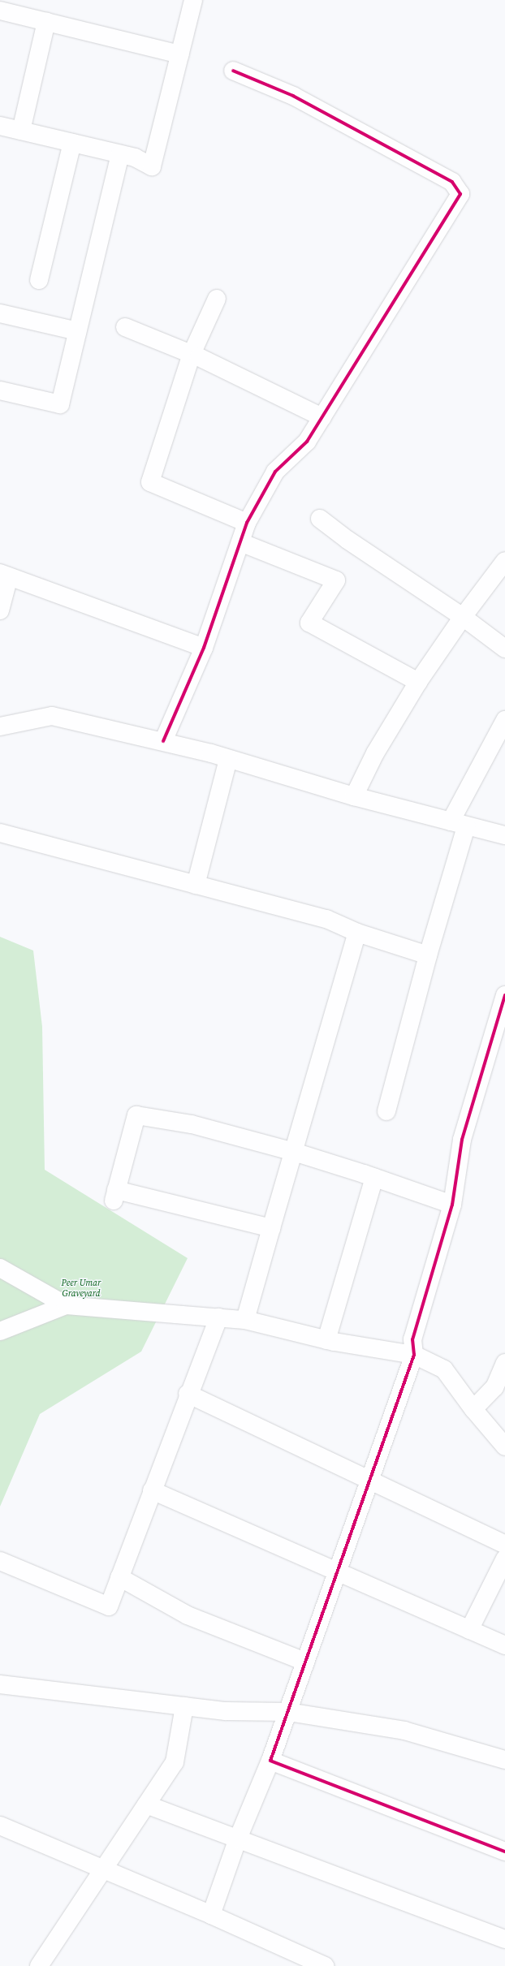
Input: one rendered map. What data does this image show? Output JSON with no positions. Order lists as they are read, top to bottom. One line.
{"parks":["Peer Umar Graveyard"]}
